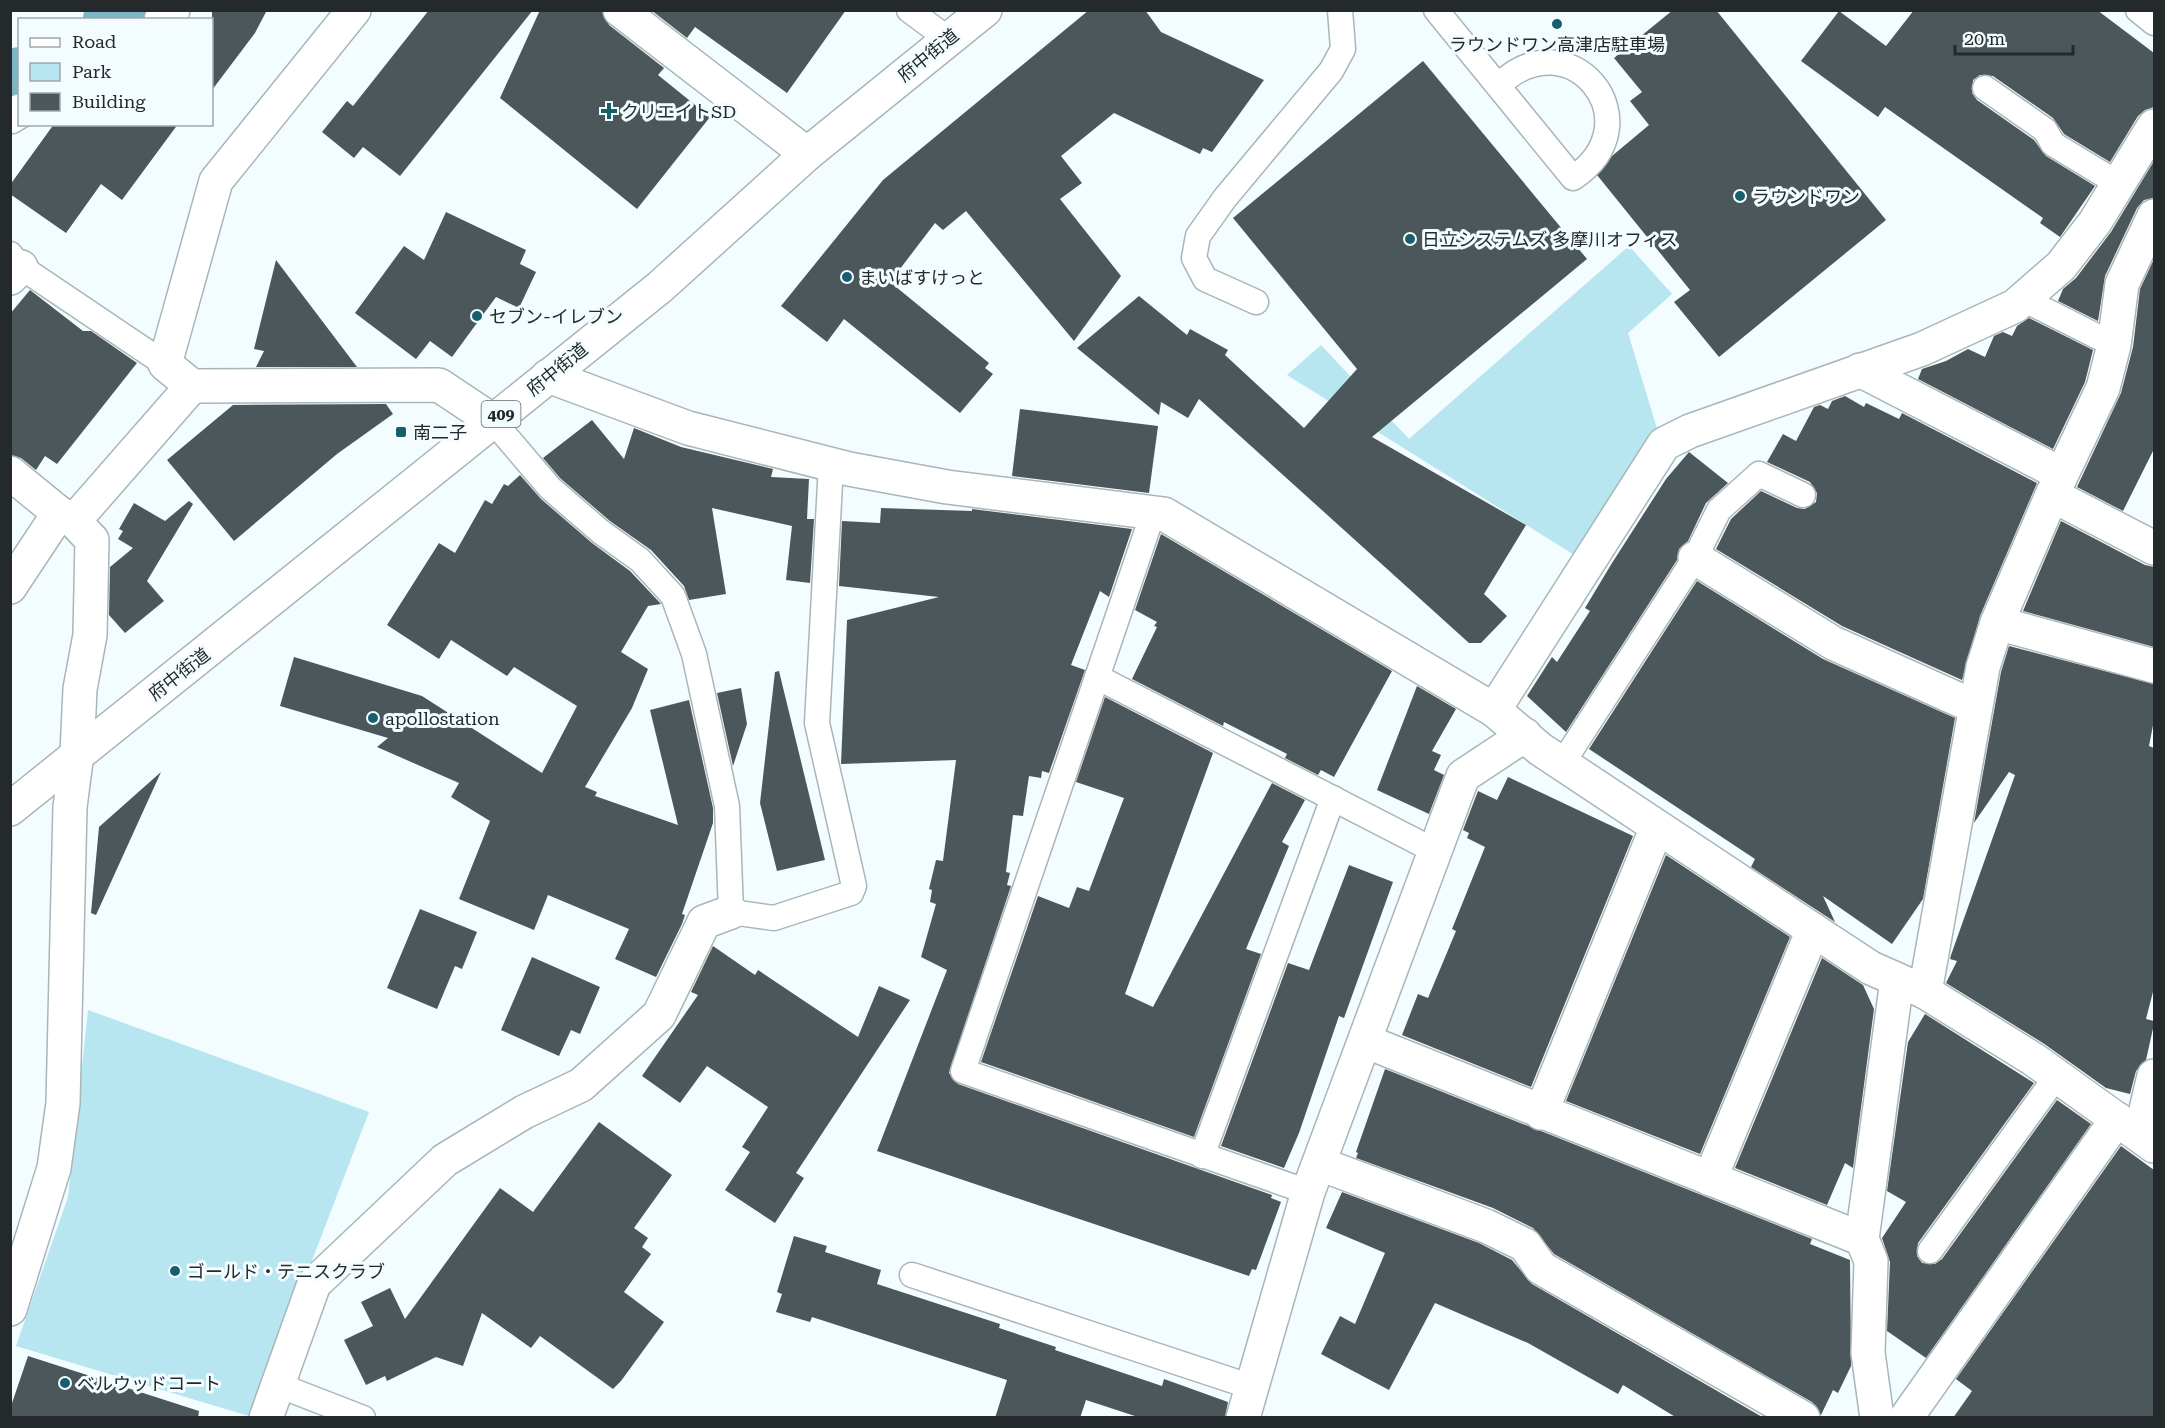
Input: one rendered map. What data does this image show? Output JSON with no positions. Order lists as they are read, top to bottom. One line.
{"streets":{"main road":["府中街道","409"]},"places":{"other":["ラウンドワン高津店駐車場","ラウンドワン","日立システムズ 多摩川オフィス","まいばすけっと","セブン-イレブン","apollostation","ゴールド・テニスクラブ","ベルウッドコート"],"health":["クリエイトSD"],"transit":["南二子"]},"legend":["Road","Park","Building"],"scale_bar":"20 m"}
